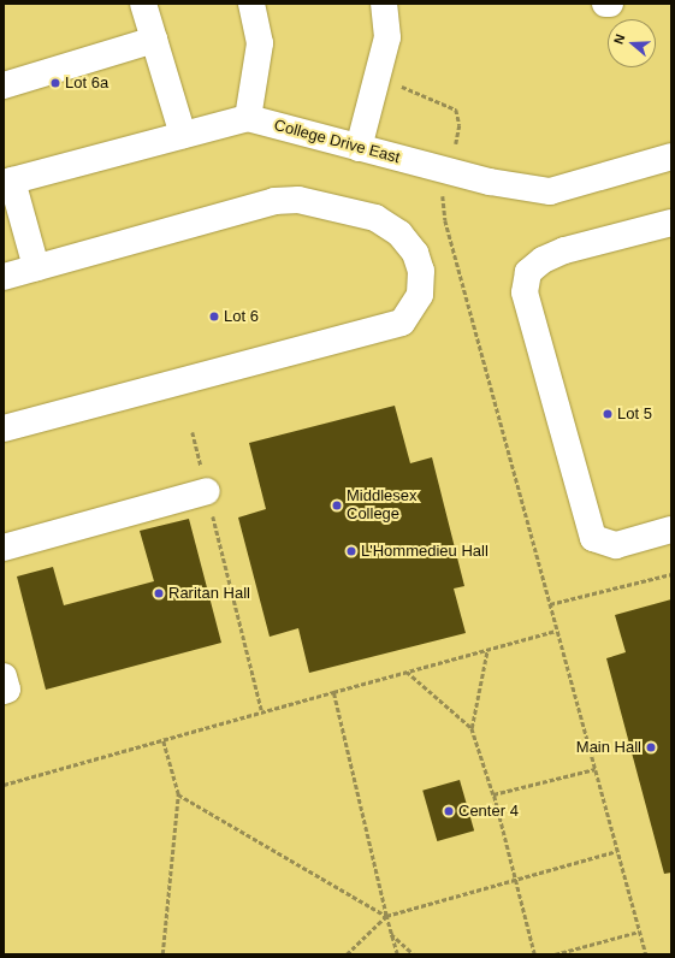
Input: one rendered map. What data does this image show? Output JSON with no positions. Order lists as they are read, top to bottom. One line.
{"streets":{"street":["College Drive East"]},"places":["Lot 6a","Lot 6","Lot 5","Middlesex College","L'Hommedieu Hall","Raritan Hall","Main Hall","Center 4"],"north":"left"}
